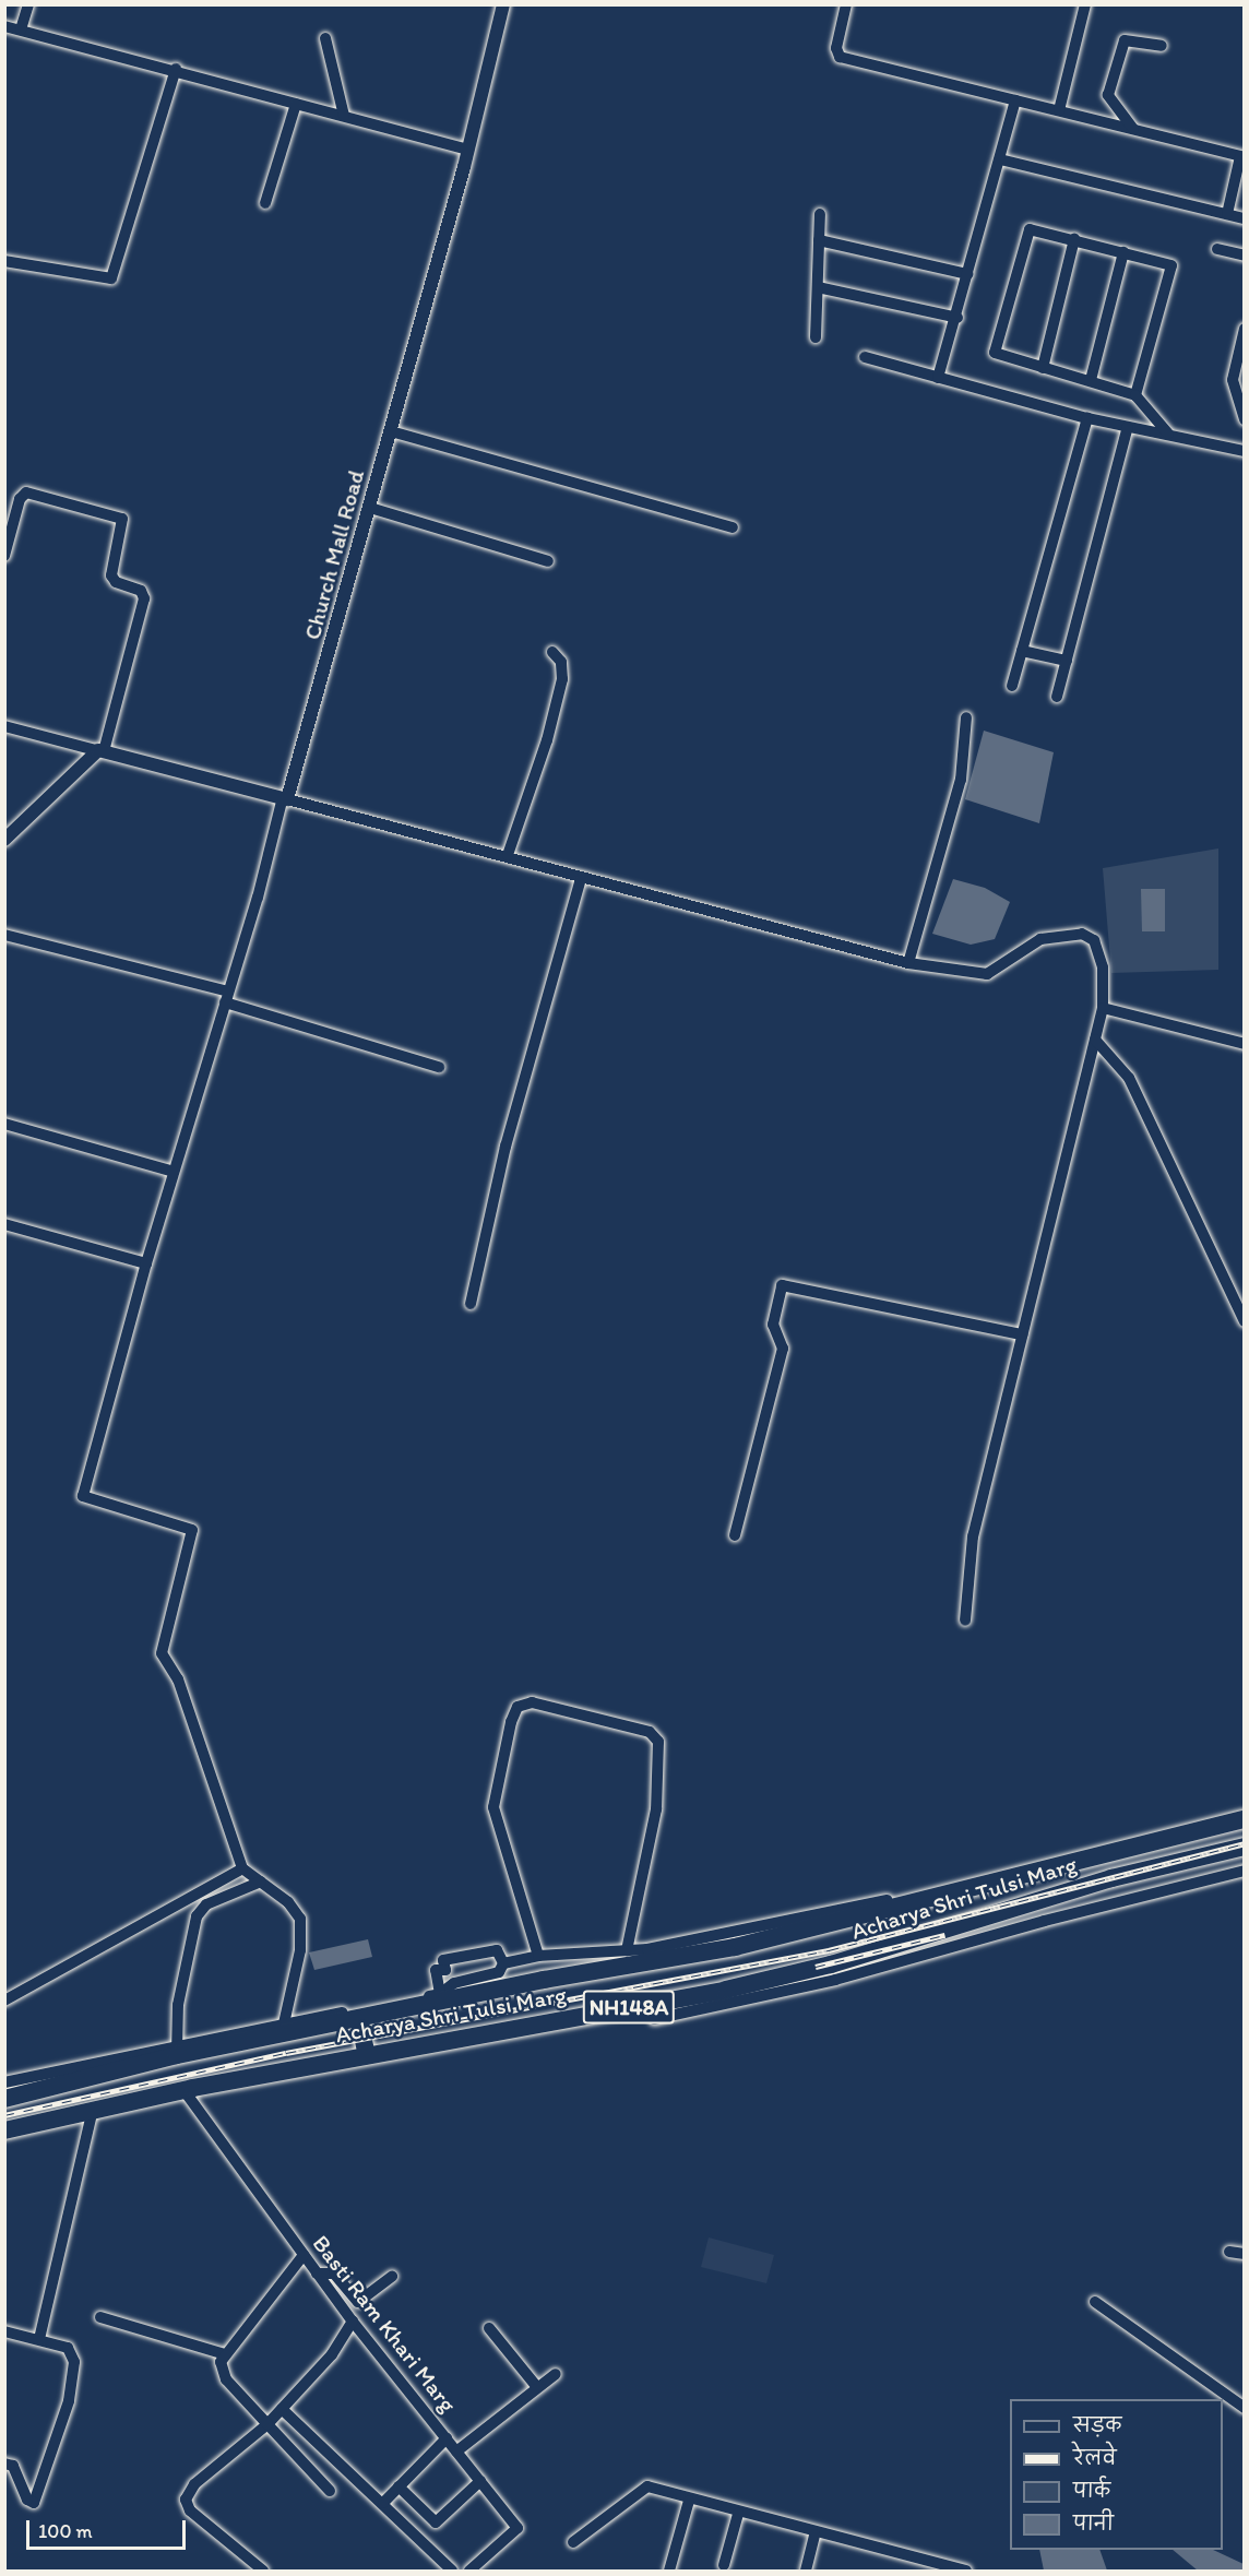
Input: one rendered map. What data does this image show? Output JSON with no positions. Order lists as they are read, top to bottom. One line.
{"streets":{"highway":["Acharya Shri Tulsi Marg","NH148A"],"street":["Church Mall Road","Basti Ram Khari Marg"]},"crossings":[["Acharya Shri Tulsi Marg","Basti Ram Khari Marg"]],"legend":["सड़क","रेलवे","पार्क","पानी"],"scale_bar":"100 m"}
